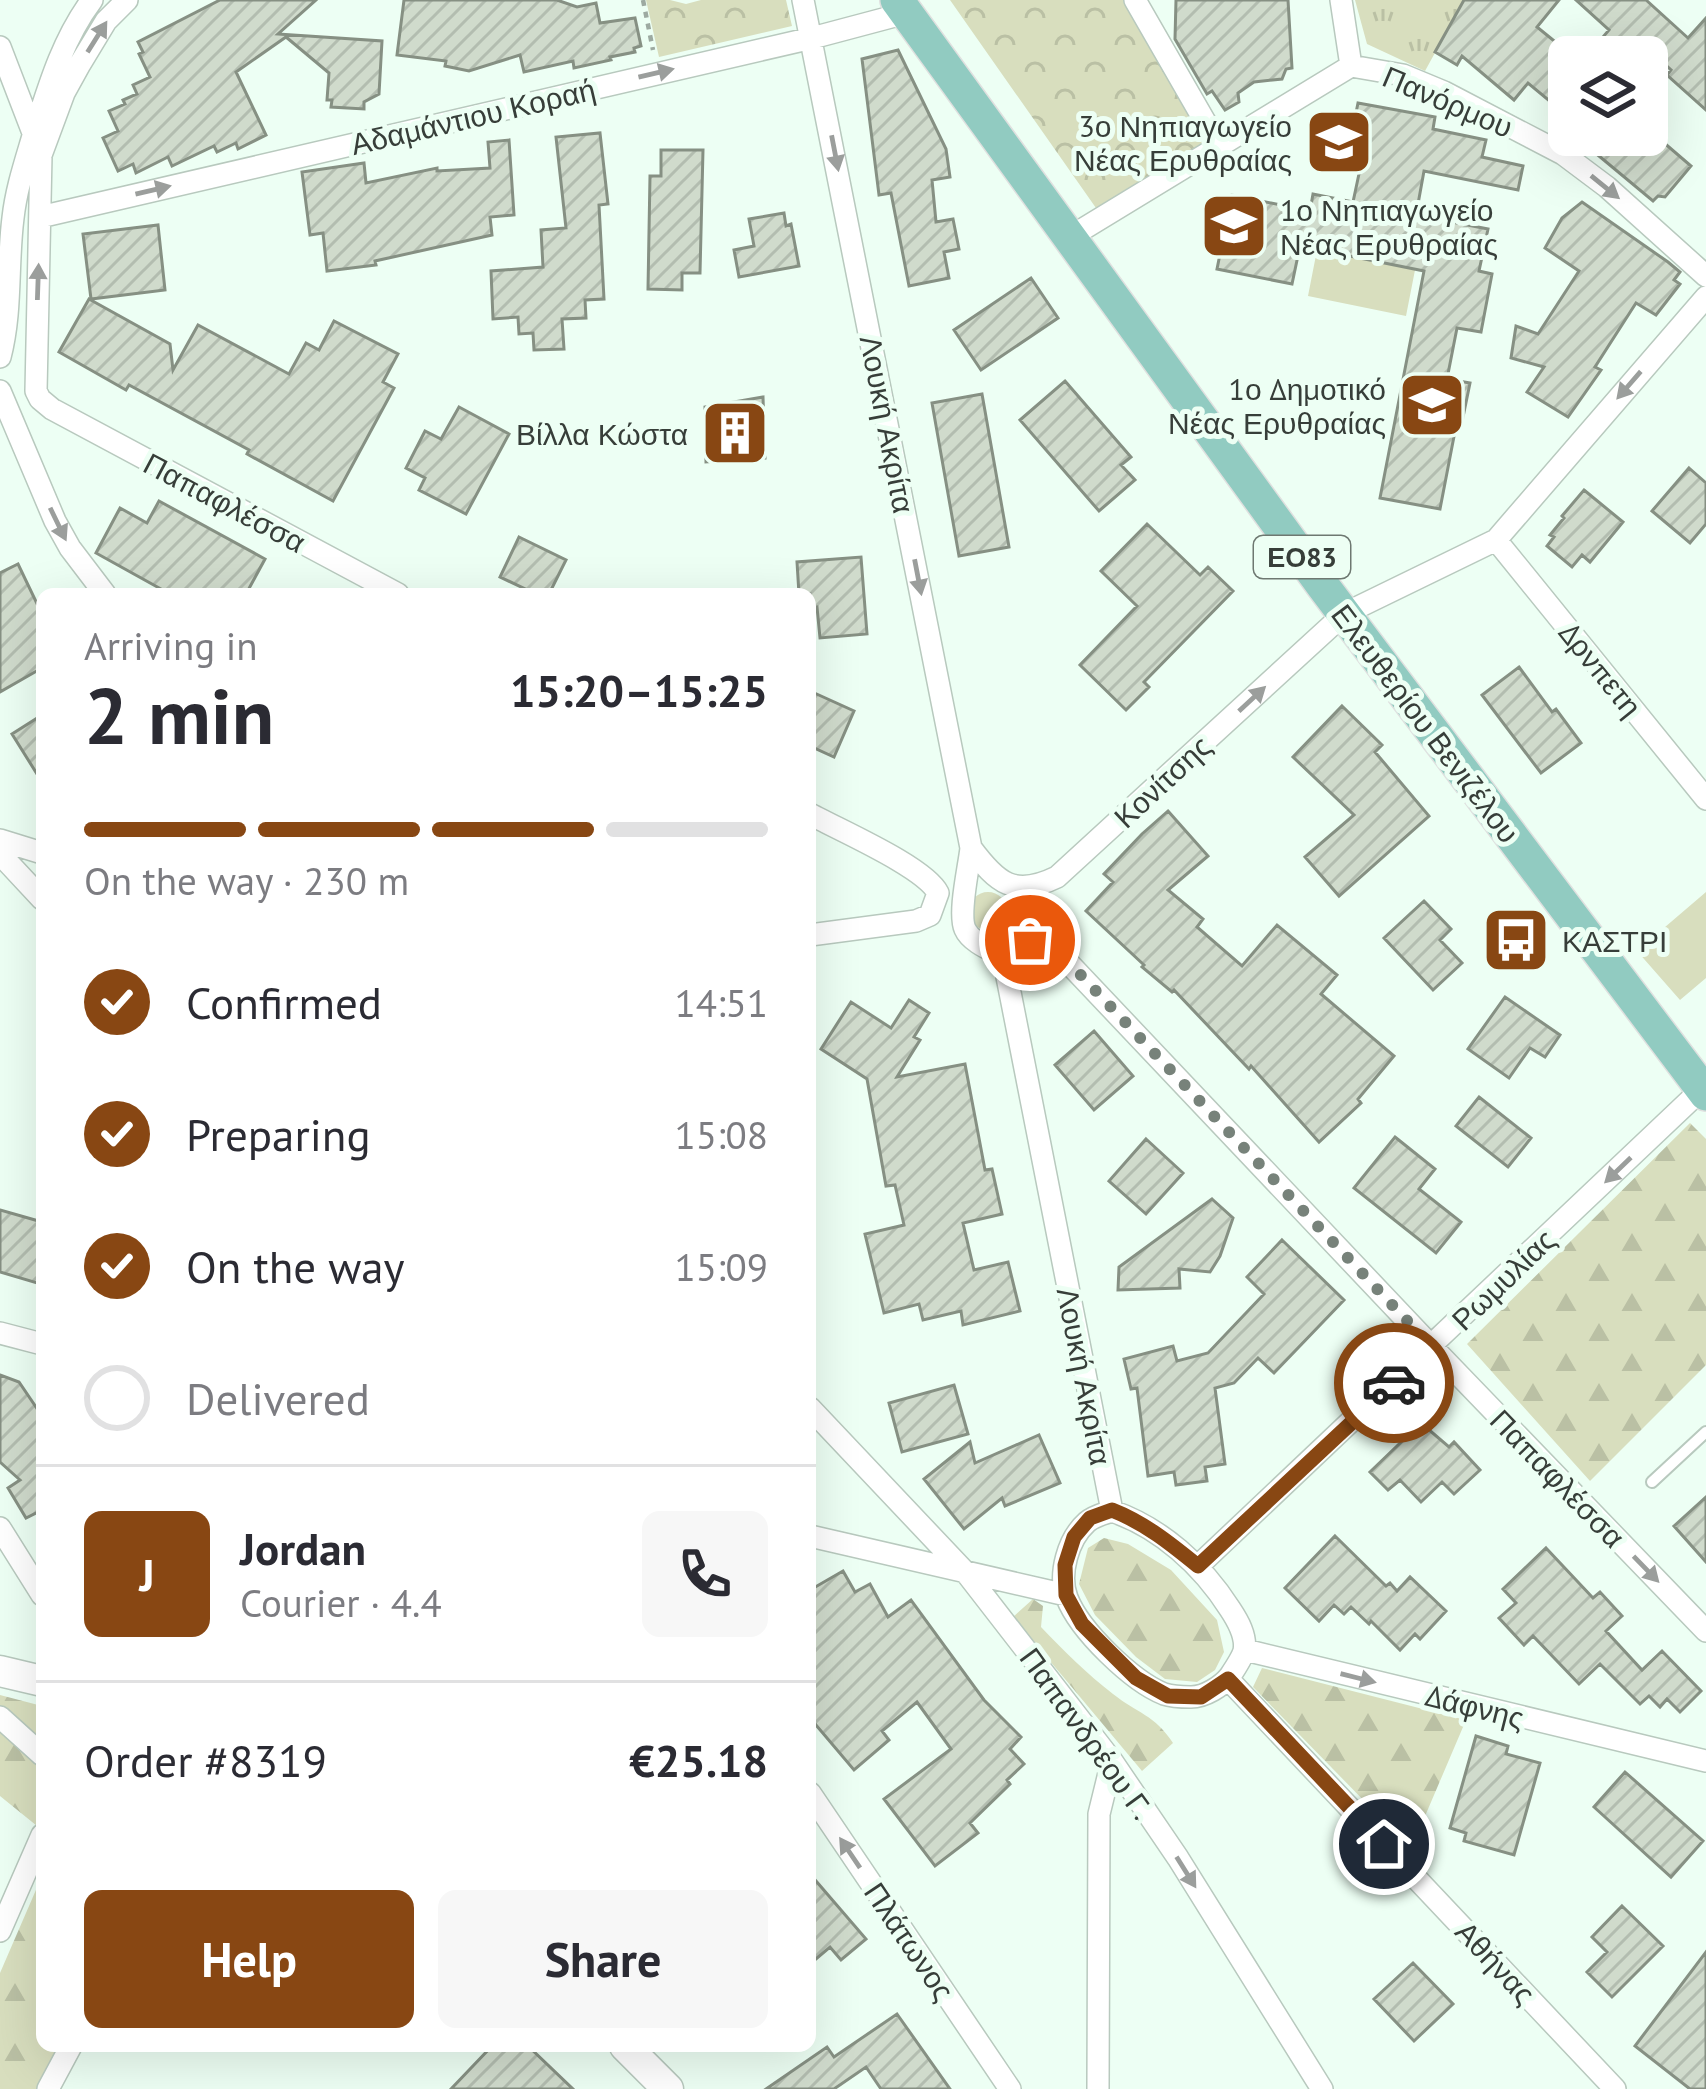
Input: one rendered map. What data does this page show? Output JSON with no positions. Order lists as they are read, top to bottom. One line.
{"streets":{"main road":["ΕΟ83","Ελευθερίου Βενιζέλου"],"street":["Πανόρμου","Αδαμάντιου Κοραή","Λουκή Ακρίτα","Παπαφλέσσα","Δρνπετη","Κονίτσης","Ρωμυλίας","Δάφνης","Παπανδρέου Γ.","Πλάτωνος","Αθήνας"]},"crossings":[["Αδαμάντιου Κοραή","Λουκή Ακρίτα"],["Αδαμάντιου Κοραή","Ελευθερίου Βενιζέλου"],["Λουκή Ακρίτα","Ρωμυλίας"],["Λουκή Ακρίτα","Δάφνης"],["Λουκή Ακρίτα","Αθήνας"],["Παπαφλέσσα","Ρωμυλίας"],["Δρνπετη","Κονίτσης"],["Ελευθερίου Βενιζέλου","Κονίτσης"],["Ελευθερίου Βενιζέλου","Ρωμυλίας"],["Ρωμυλίας","Δάφνης"],["Ρωμυλίας","Αθήνας"],["Δάφνης","Αθήνας"]],"one_way":["Πανόρμου","Αδαμάντιου Κοραή","Λουκή Ακρίτα","Κονίτσης","Ρωμυλίας","Δάφνης","Παπανδρέου Γ.","Πλάτωνος"],"places":{"school or university":["3ο Νηπιαγωγείο Νέας Ερυθραίας","1ο Νηπιαγωγείο Νέας Ερυθραίας","1ο Δημοτικό Νέας Ερυθραίας"],"building":["Βίλλα Κώστα"],"bus stop":["ΚΑΣΤΡΙ"]},"page":{"heading":["2 min","Arriving in","15:20–15:25"],"panel":["Jordan","Courier · 4.4","Order #8319","€25.18"],"bar":"On the way · 230 m","list":[["Confirmed","14:51"],["Preparing","15:08"],["On the way","15:09"],"Delivered"],"round":"J","buttons":["Help","Share"]}}
